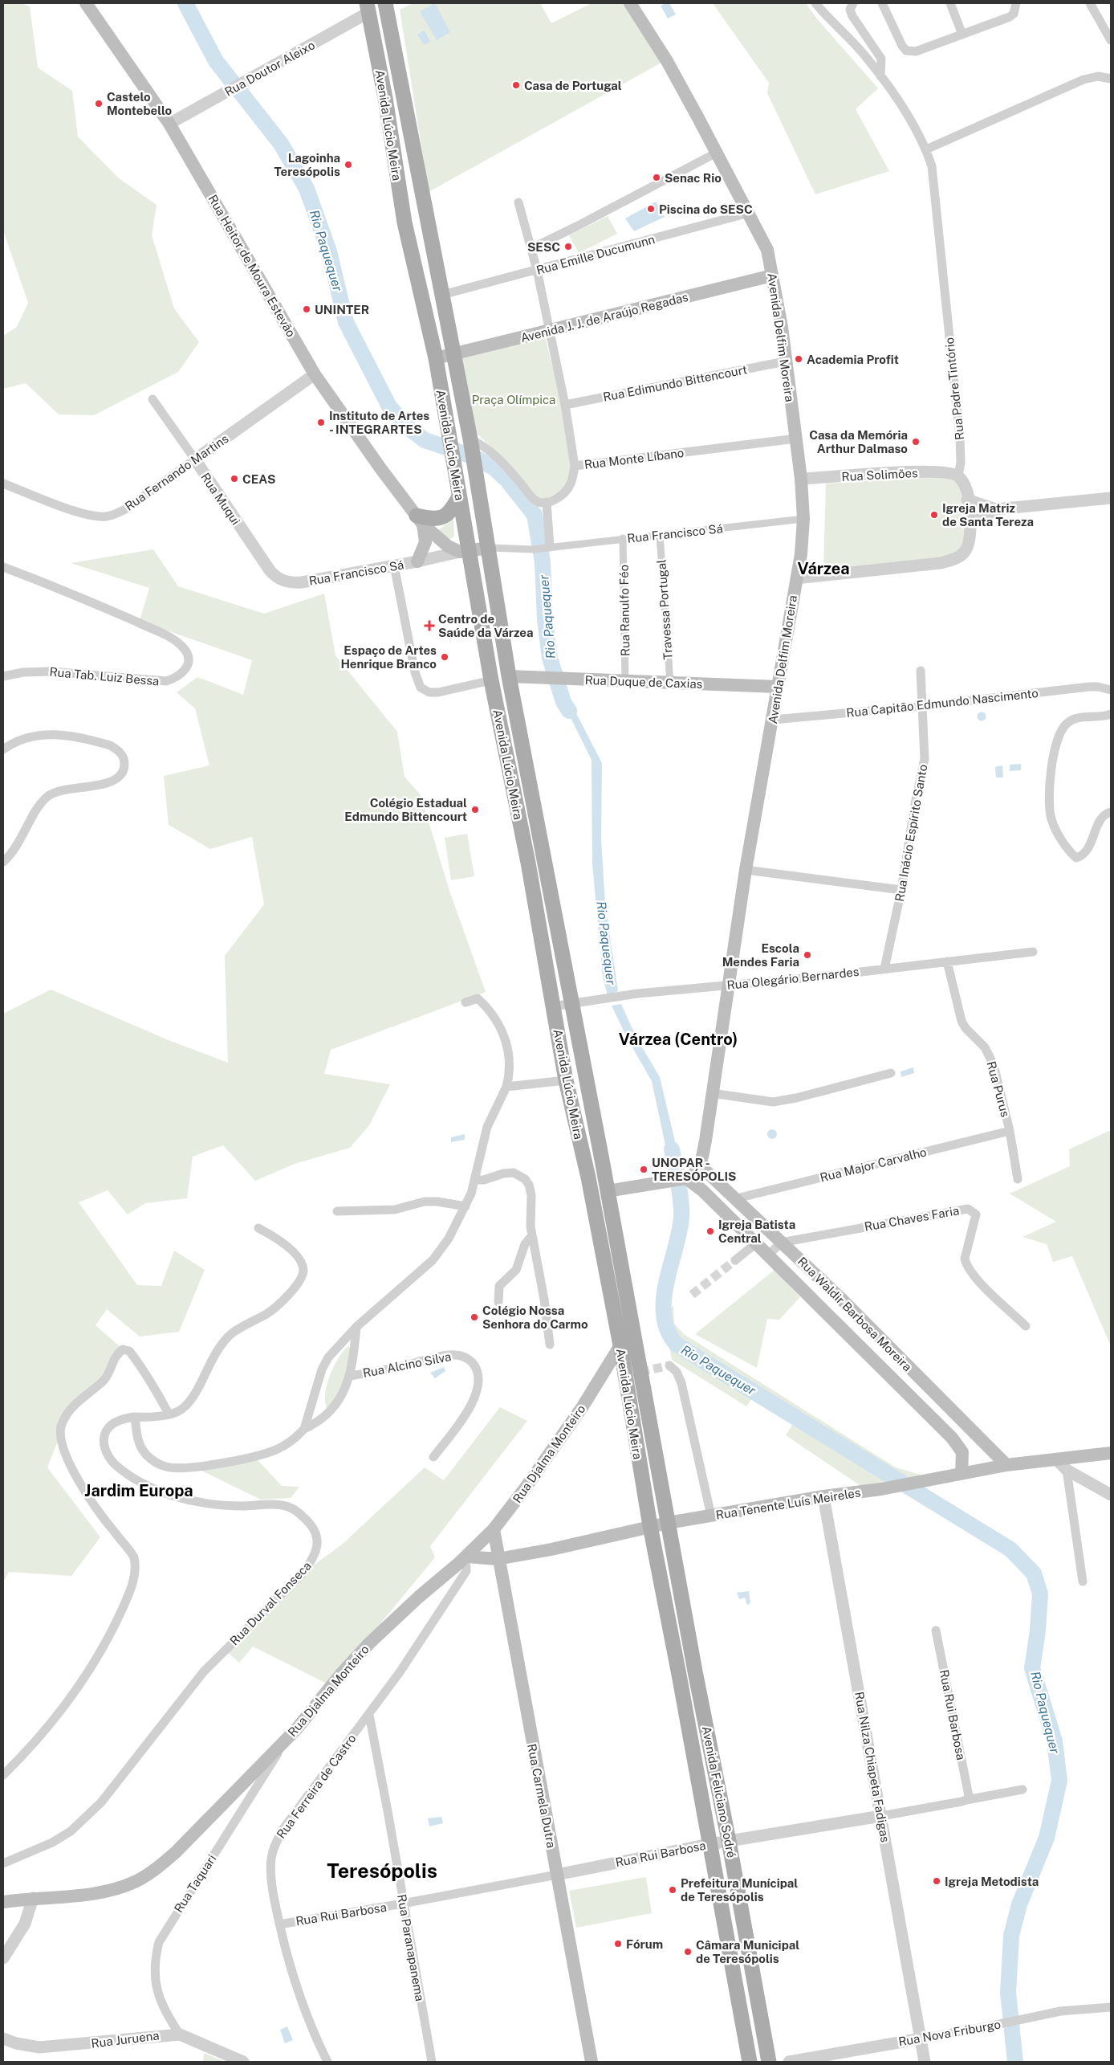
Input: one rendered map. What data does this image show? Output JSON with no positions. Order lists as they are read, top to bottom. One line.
{"streets":{"main road":["Avenida Lúcio Meira","Rua Heitor de Moura Estevão","Avenida J. J. de Araújo Regadas","Avenida Delfim Moreira","Rua Francisco Sá","Rua Duque de Caxias","Rua Waldir Barbosa Moreira","Rua Djalma Monteiro","Rua Tenente Luís Meireles","Avenida Feliciano Sodré","Rua Carmela Dutra"],"street":["Rua Doutor Aleixo","Rua Emille Ducumunn","Rua Edimundo Bittencourt","Rua Padre Tintório","Rua Monte Líbano","Rua Fernando Martins","Rua Solimões","Rua Muqui","Travessa Portugal","Rua Ranulfo Féo","Rua Tab. Luiz Bessa","Rua Capitão Edmundo Nascimento","Rua Inácio Espírito Santo","Rua Olegário Bernardes","Rua Purus","Rua Major Carvalho","Rua Chaves Faria","Rua Alcino Silva","Rua Durval Fonseca","Rua Rui Barbosa","Rua Nilza Chiapeta Fadigas","Rua Ferreira de Castro","Rua Taquari","Rua Paranapanema","Rua Nova Friburgo","Rua Juruena"]},"crossings":[["Rua Doutor Aleixo","Avenida Lúcio Meira"],["Rua Doutor Aleixo","Rua Heitor de Moura Estevão"],["Avenida Lúcio Meira","Rua Emille Ducumunn"],["Avenida Lúcio Meira","Rua Heitor de Moura Estevão"],["Avenida Lúcio Meira","Avenida J. J. de Araújo Regadas"],["Avenida Lúcio Meira","Rua Francisco Sá"],["Avenida Lúcio Meira","Rua Duque de Caxias"],["Avenida Lúcio Meira","Rua Olegário Bernardes"],["Avenida Lúcio Meira","Rua Djalma Monteiro"],["Avenida Lúcio Meira","Rua Tenente Luís Meireles"],["Avenida Lúcio Meira","Avenida Feliciano Sodré"],["Rua Emille Ducumunn","Avenida Delfim Moreira"],["Rua Heitor de Moura Estevão","Rua Fernando Martins"],["Rua Heitor de Moura Estevão","Rua Francisco Sá"],["Avenida J. J. de Araújo Regadas","Avenida Delfim Moreira"],["Avenida Delfim Moreira","Rua Edimundo Bittencourt"],["Avenida Delfim Moreira","Rua Monte Líbano"],["Avenida Delfim Moreira","Rua Solimões"],["Avenida Delfim Moreira","Rua Francisco Sá"],["Avenida Delfim Moreira","Rua Duque de Caxias"],["Avenida Delfim Moreira","Rua Capitão Edmundo Nascimento"],["Avenida Delfim Moreira","Rua Olegário Bernardes"],["Avenida Delfim Moreira","Rua Waldir Barbosa Moreira"],["Rua Padre Tintório","Rua Solimões"],["Rua Fernando Martins","Rua Muqui"],["Rua Muqui","Rua Francisco Sá"],["Rua Francisco Sá","Travessa Portugal"],["Rua Francisco Sá","Rua Ranulfo Féo"],["Travessa Portugal","Rua Duque de Caxias"],["Rua Ranulfo Féo","Rua Duque de Caxias"],["Rua Capitão Edmundo Nascimento","Rua Inácio Espírito Santo"],["Rua Inácio Espírito Santo","Rua Olegário Bernardes"],["Rua Olegário Bernardes","Rua Purus"],["Rua Purus","Rua Major Carvalho"],["Rua Major Carvalho","Rua Waldir Barbosa Moreira"],["Rua Chaves Faria","Rua Waldir Barbosa Moreira"],["Rua Waldir Barbosa Moreira","Rua Tenente Luís Meireles"],["Rua Djalma Monteiro","Rua Tenente Luís Meireles"],["Rua Djalma Monteiro","Rua Ferreira de Castro"],["Rua Djalma Monteiro","Rua Carmela Dutra"],["Rua Djalma Monteiro","Rua Taquari"],["Rua Tenente Luís Meireles","Rua Nilza Chiapeta Fadigas"],["Rua Tenente Luís Meireles","Rua Ferreira de Castro"],["Rua Tenente Luís Meireles","Avenida Feliciano Sodré"],["Rua Tenente Luís Meireles","Rua Carmela Dutra"],["Rua Rui Barbosa","Rua Nilza Chiapeta Fadigas"],["Rua Rui Barbosa","Rua Ferreira de Castro"],["Rua Rui Barbosa","Avenida Feliciano Sodré"],["Rua Rui Barbosa","Rua Carmela Dutra"],["Rua Rui Barbosa","Rua Paranapanema"],["Rua Nilza Chiapeta Fadigas","Rua Nova Friburgo"],["Rua Ferreira de Castro","Rua Paranapanema"],["Rua Taquari","Rua Juruena"]],"districts":["Várzea","Várzea (Centro)","Jardim Europa","Teresópolis"],"water":["Rio Paquequer"],"parks":["Praça Olímpica"],"places":{"other":["Casa de Portugal","Castelo Montebello","Lagoinha Teresópolis","Senac Rio","Piscina do SESC","SESC","UNINTER","Academia Profit","Instituto de Artes - INTEGRARTES","Casa da Memória Arthur Dalmaso","CEAS","Igreja Matriz de Santa Tereza","Espaço de Artes Henrique Branco","Colégio Estadual Edmundo Bittencourt","Escola Mendes Faria","UNOPAR - TERESÓPOLIS","Igreja Batista Central","Colégio Nossa Senhora do Carmo","Igreja Metodista","Prefeitura Munícipal de Teresópolis","Fórum","Câmara Municipal de Teresópolis"],"health":["Centro de Saúde da Várzea"]}}
